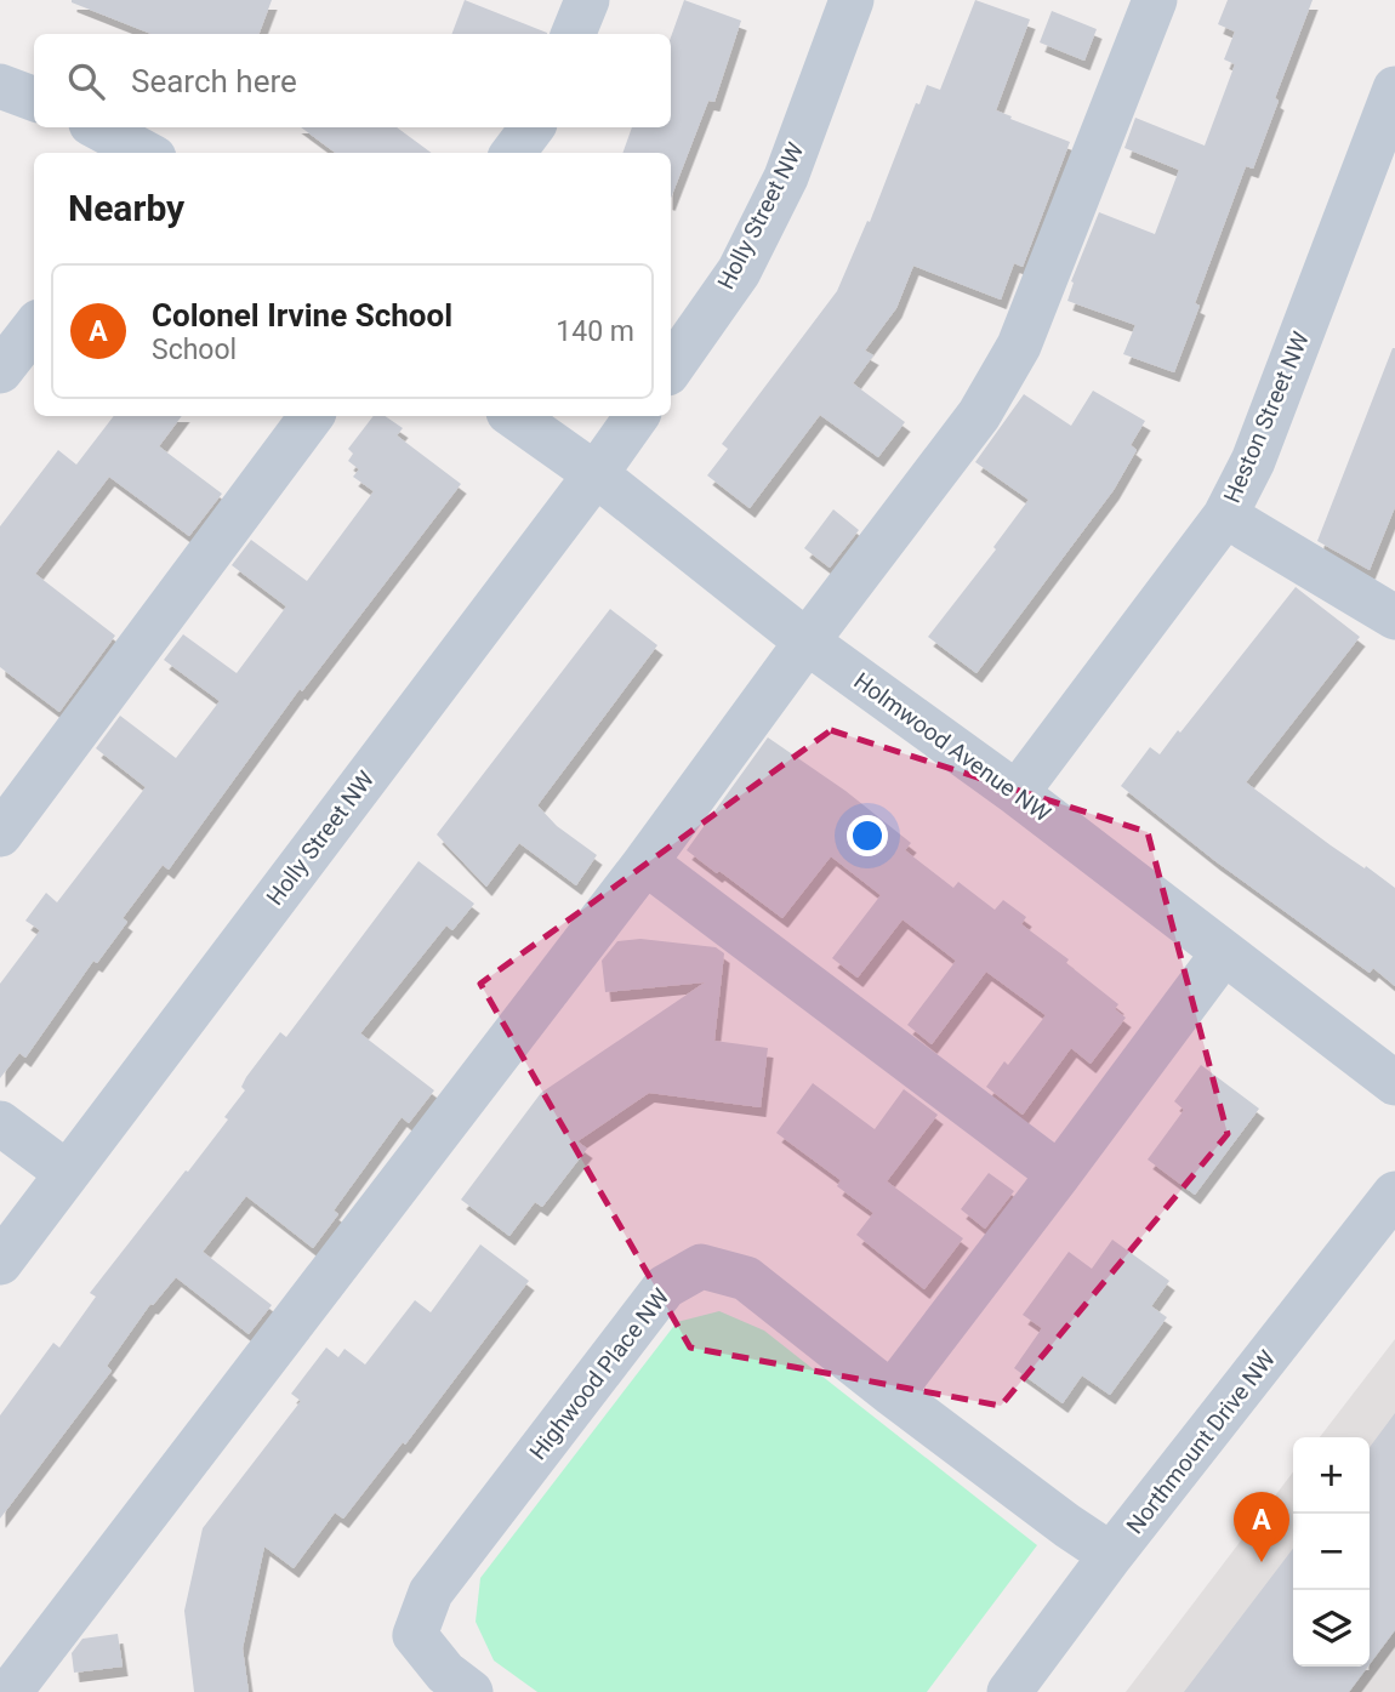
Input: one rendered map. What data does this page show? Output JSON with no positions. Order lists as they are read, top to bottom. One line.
{"streets":{"street":["Holly Street NW","Heston Street NW","Holmwood Avenue NW","Highwood Place NW","Northmount Drive NW"]},"crossings":[["Holly Street NW","Holmwood Avenue NW"],["Heston Street NW","Holmwood Avenue NW"],["Highwood Place NW","Northmount Drive NW"]],"page":{"search":"Search here","heading":"Nearby","list":[{"mark":"A","name":"Colonel Irvine School","note":"School","value":"140 m"}],"map_buttons":["+","−"],"pins":"A"}}
